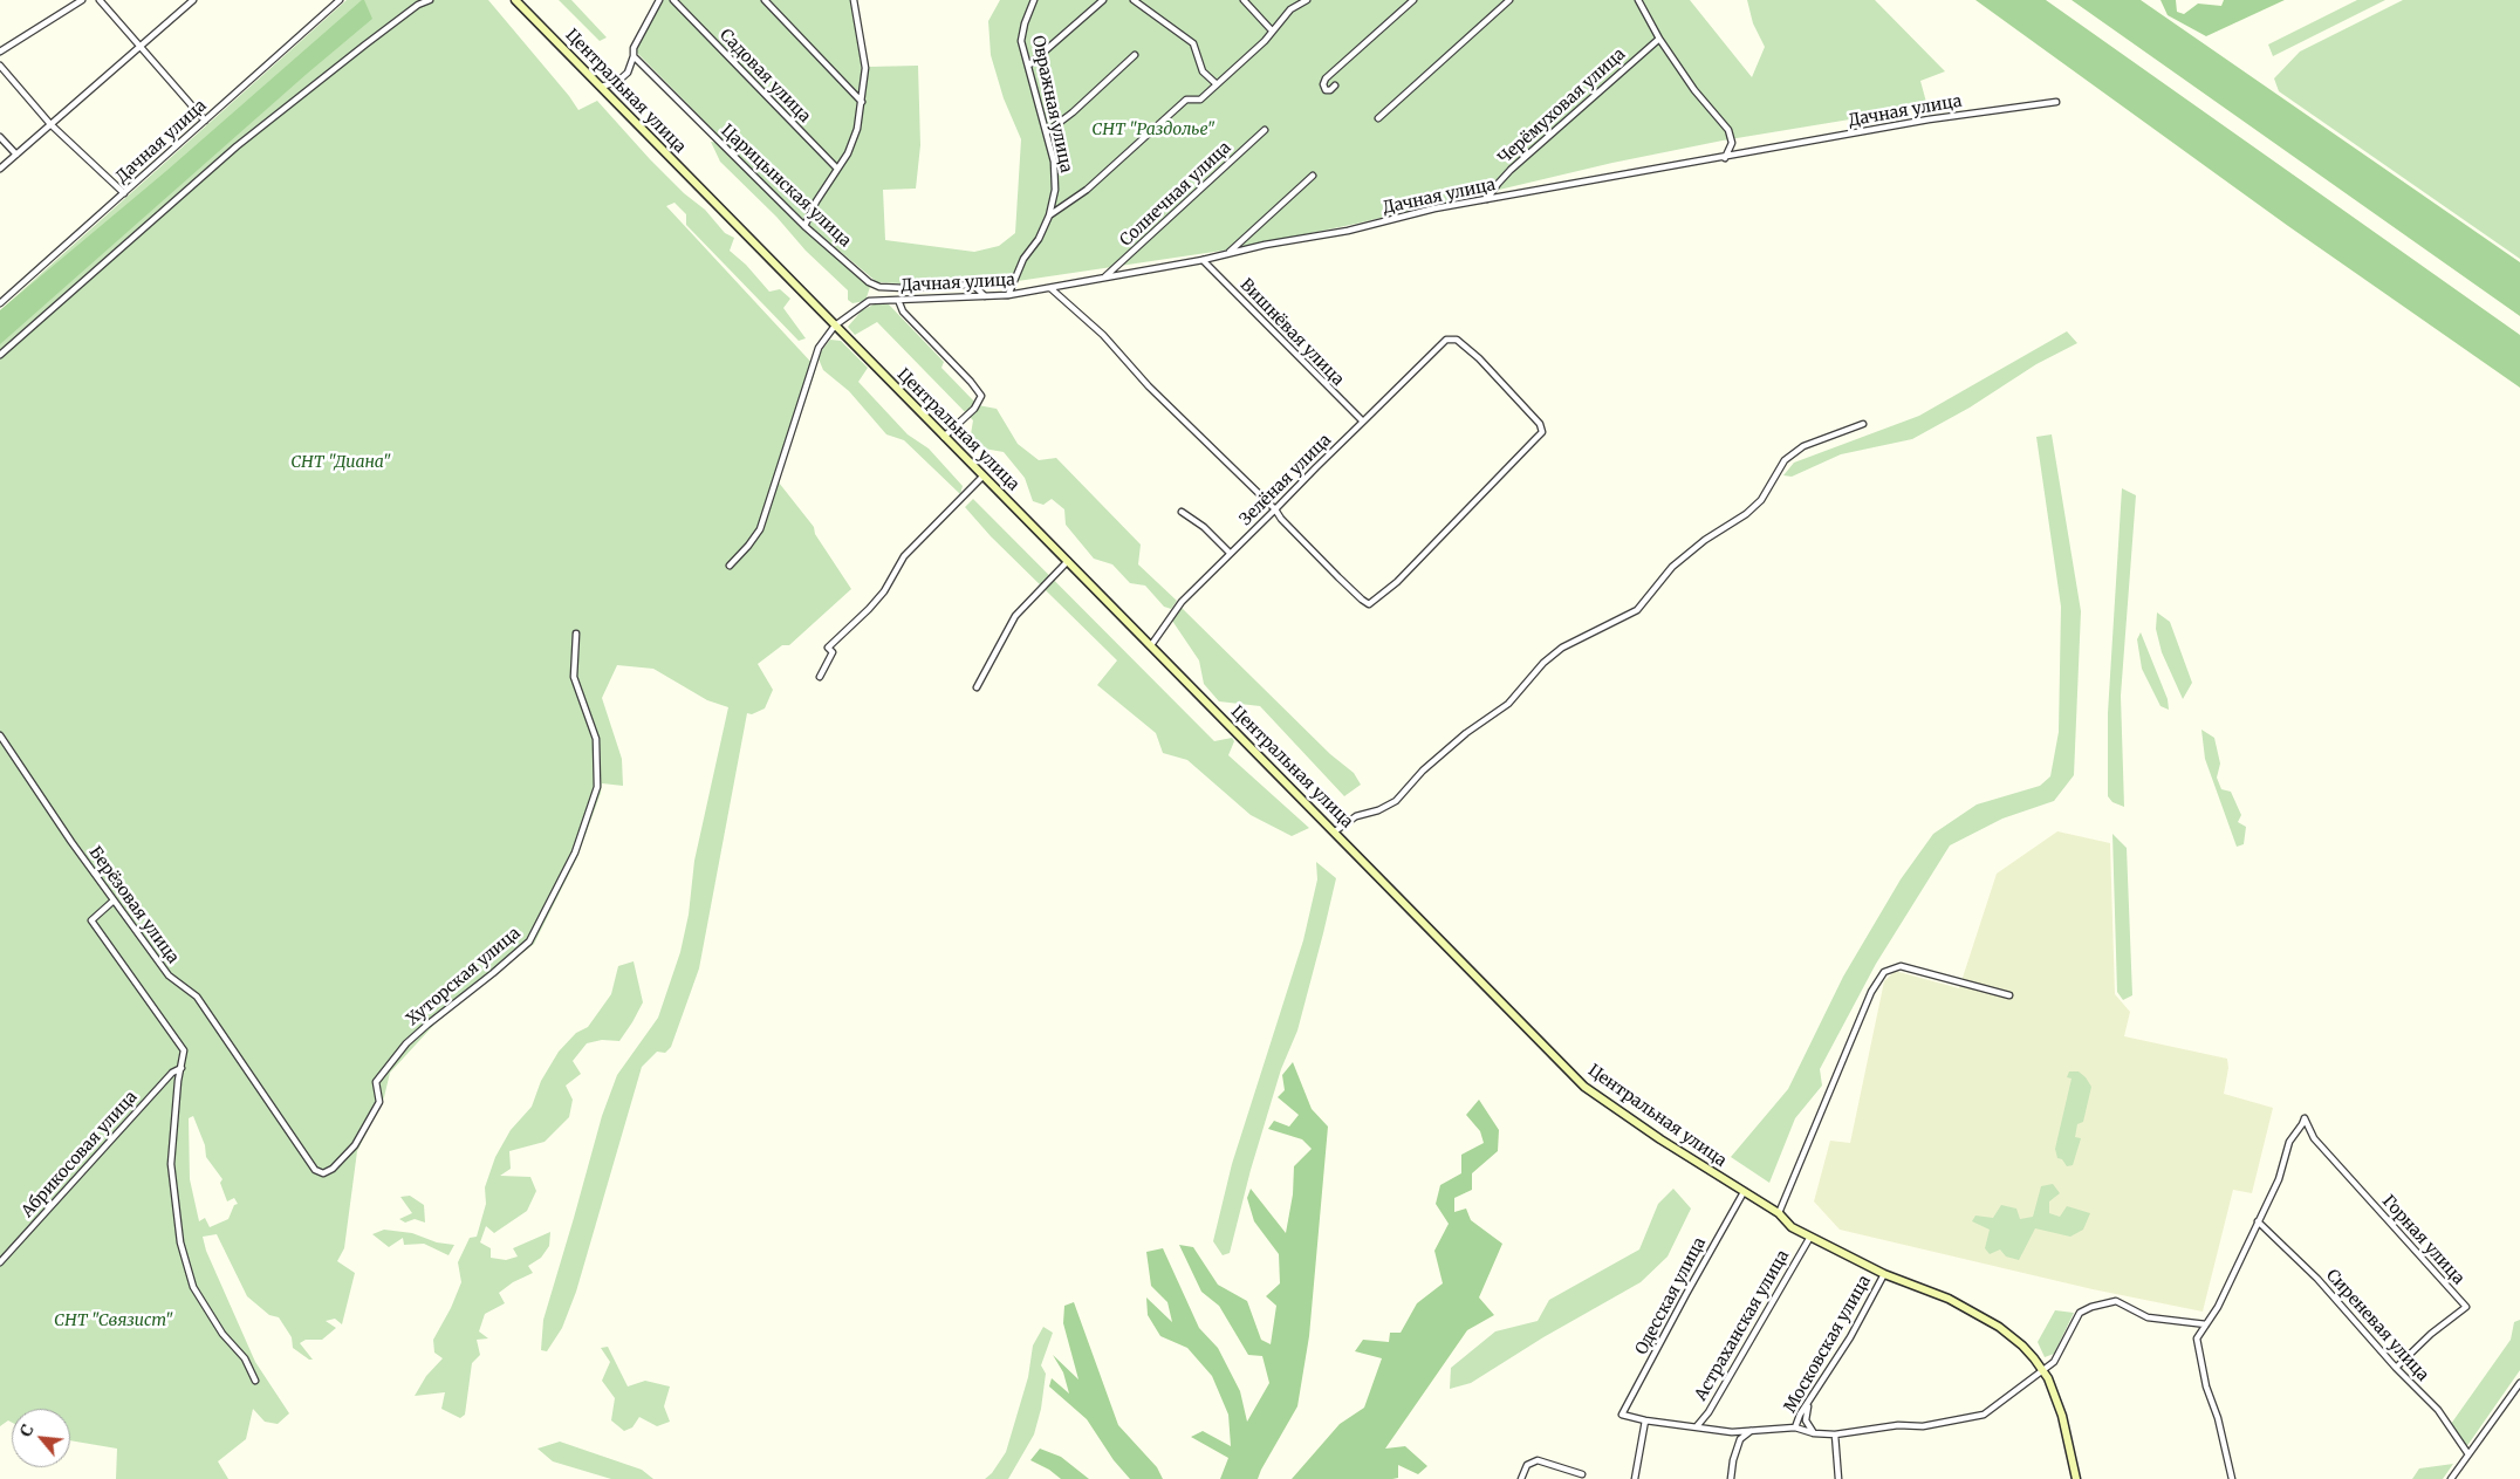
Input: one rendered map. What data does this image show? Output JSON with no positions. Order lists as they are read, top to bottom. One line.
{"streets":{"street":["Садовая улица","Центральная улица","Овражная улица","Черёмуховая улица","Дачная улица","Царицынская улица","Солнечная улица","Вишнёвая улица","Зелёная улица","Берёзовая улица","Хуторская улица","Абрикосовая улица","Горная улица","Одесская улица","Астраханская улица","Сиреневая улица","Московская улица"]},"crossings":[["Центральная улица","Дачная улица"],["Центральная улица","Зелёная улица"],["Центральная улица","Одесская улица"],["Центральная улица","Астраханская улица"],["Центральная улица","Московская улица"],["Овражная улица","Дачная улица"],["Черёмуховая улица","Дачная улица"],["Дачная улица","Царицынская улица"],["Дачная улица","Солнечная улица"],["Дачная улица","Вишнёвая улица"],["Вишнёвая улица","Зелёная улица"],["Берёзовая улица","Хуторская улица"],["Горная улица","Сиреневая улица"]],"parks":["СНТ \"Раздолье\"","СНТ \"Диана\"","СНТ \"Связист\""],"north":"top left"}
